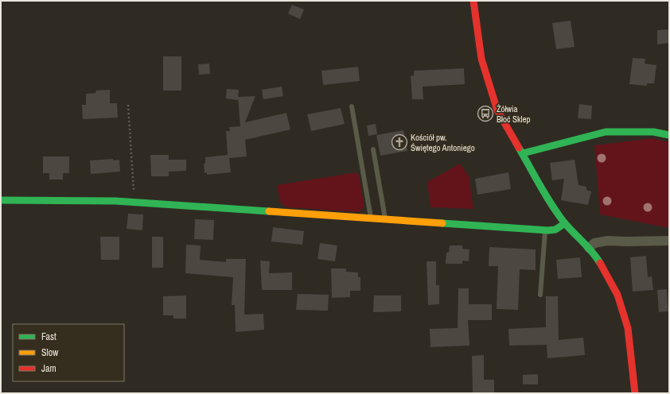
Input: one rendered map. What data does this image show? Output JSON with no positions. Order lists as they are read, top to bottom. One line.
{"places":{"bus stop":["Żółwia Błoć Sklep"],"church":["Kościół pw. Świętego Antoniego"]},"legend":["Fast","Slow","Jam"]}
